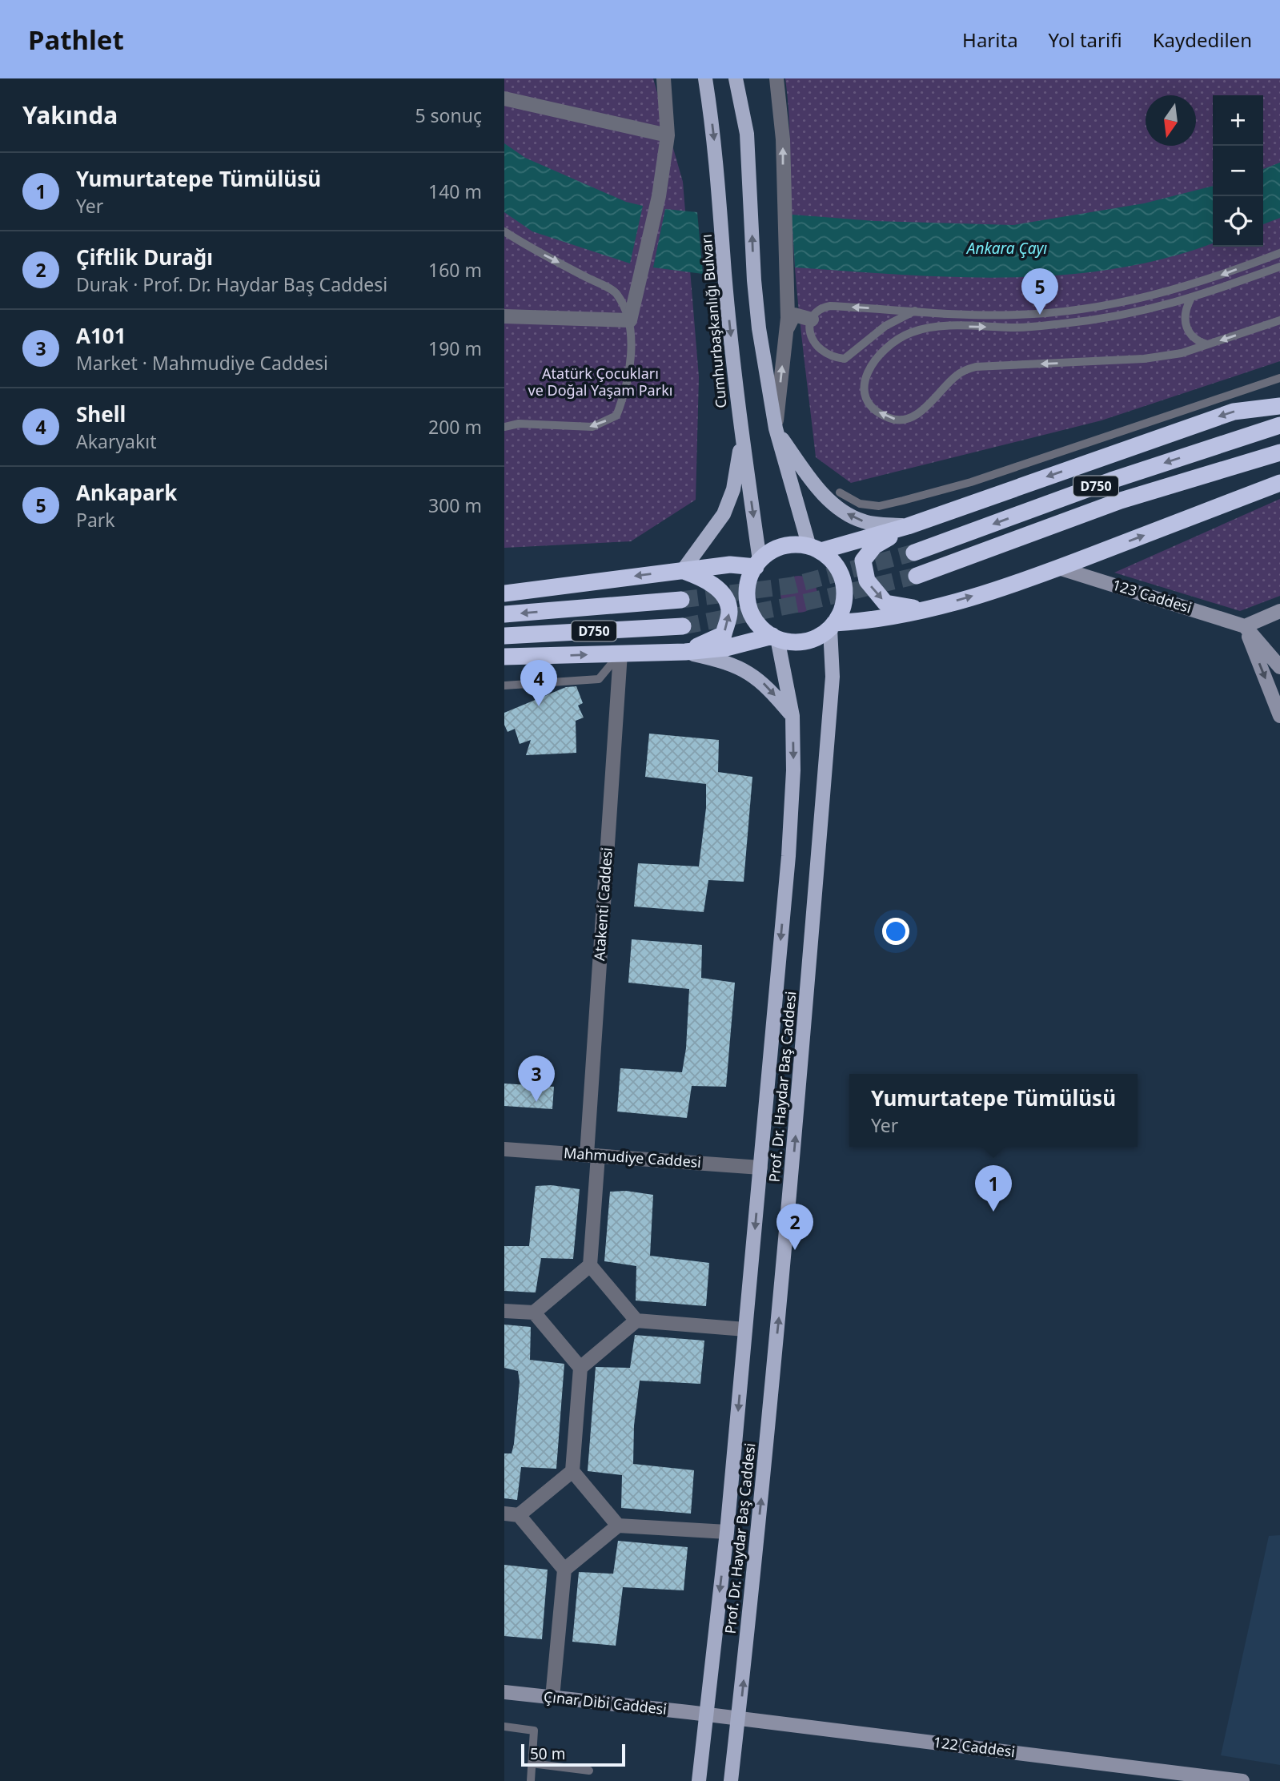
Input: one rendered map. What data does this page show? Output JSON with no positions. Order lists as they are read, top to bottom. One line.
{"streets":{"highway":["D750"],"main road":["Cumhurbaşkanlığı Bulvarı","123 Caddesi","Prof. Dr. Haydar Baş Caddesi","Çınar Dibi Caddesi","122 Caddesi"],"street":["Atakenti Caddesi","Mahmudiye Caddesi"]},"crossings":[["Cumhurbaşkanlığı Bulvarı","Prof. Dr. Haydar Baş Caddesi"],["Atakenti Caddesi","Mahmudiye Caddesi"],["Prof. Dr. Haydar Baş Caddesi","Mahmudiye Caddesi"],["Prof. Dr. Haydar Baş Caddesi","Çınar Dibi Caddesi"],["Prof. Dr. Haydar Baş Caddesi","122 Caddesi"],["Çınar Dibi Caddesi","122 Caddesi"]],"water":["Ankara Çayı"],"parks":["Atatürk Çocukları ve Doğal Yaşam Parkı"],"scale_bar":"50 m","north":"bottom","page":{"header":"Pathlet","nav":["Harita","Yol tarifi","Kaydedilen"],"heading":["Yakında","5 sonuç"],"map_buttons":["+","−"],"list":[{"mark":"1","name":"Yumurtatepe Tümülüsü","note":"Yer","value":"140 m"},{"mark":"2","name":"Çiftlik Durağı","note":"Durak · Prof. Dr. Haydar Baş Caddesi","value":"160 m"},{"mark":"3","name":"A101","note":"Market · Mahmudiye Caddesi","value":"190 m"},{"mark":"4","name":"Shell","note":"Akaryakıt","value":"200 m"},{"mark":"5","name":"Ankapark","note":"Park","value":"300 m"}],"pins":["5","4","3","1","2"],"popup":["Yumurtatepe Tümülüsü","Yer"],"scale":"50 m"}}
